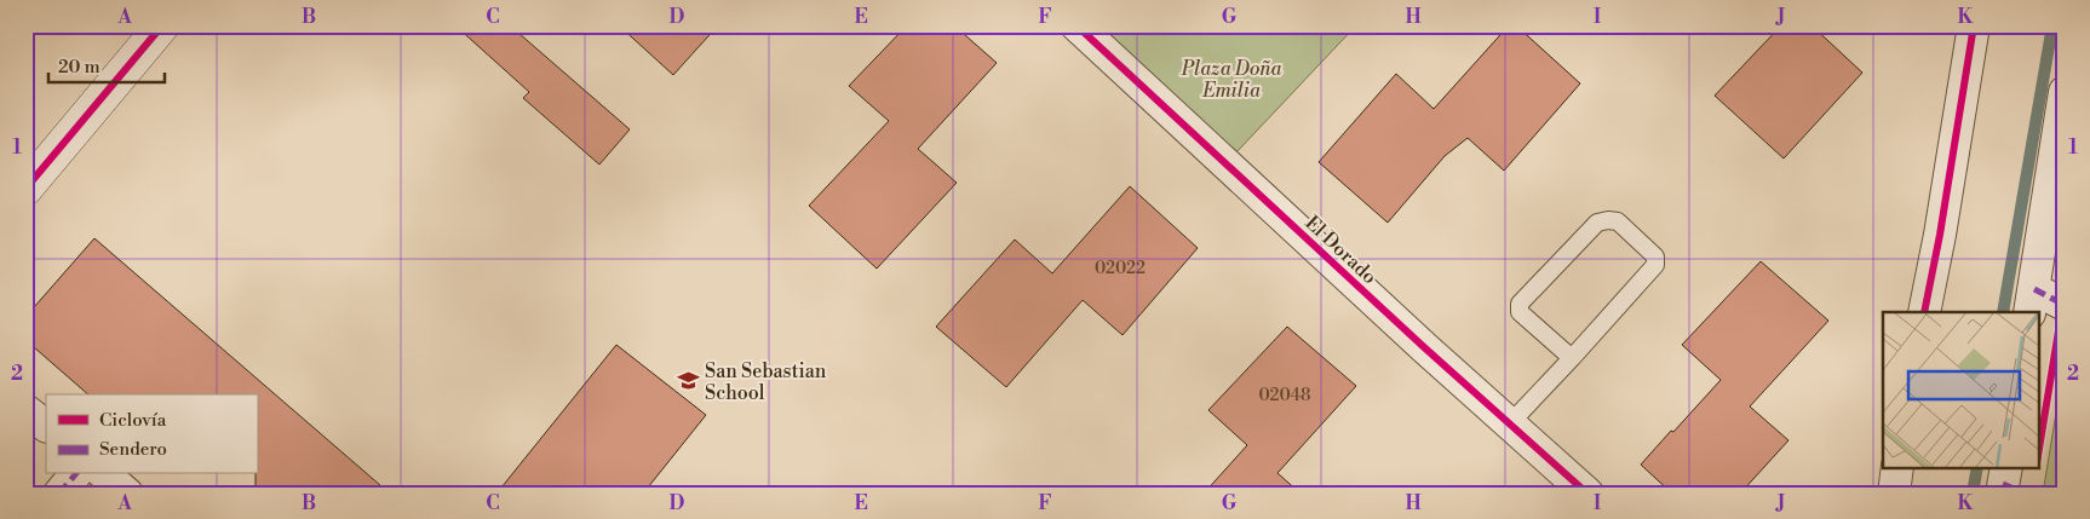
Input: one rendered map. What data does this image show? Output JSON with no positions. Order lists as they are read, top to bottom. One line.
{"streets":{"street":["El Dorado"]},"parks":["Plaza Doña Emilia"],"places":{"school or university":["San Sebastian School"]},"house_numbers":["02022","02048"],"legend":["Ciclovía","Sendero"],"scale_bar":"20 m","grid":{"columns":["A","B","C","D","E","F","G","H","I","J","K"],"rows":["1","2"]}}
